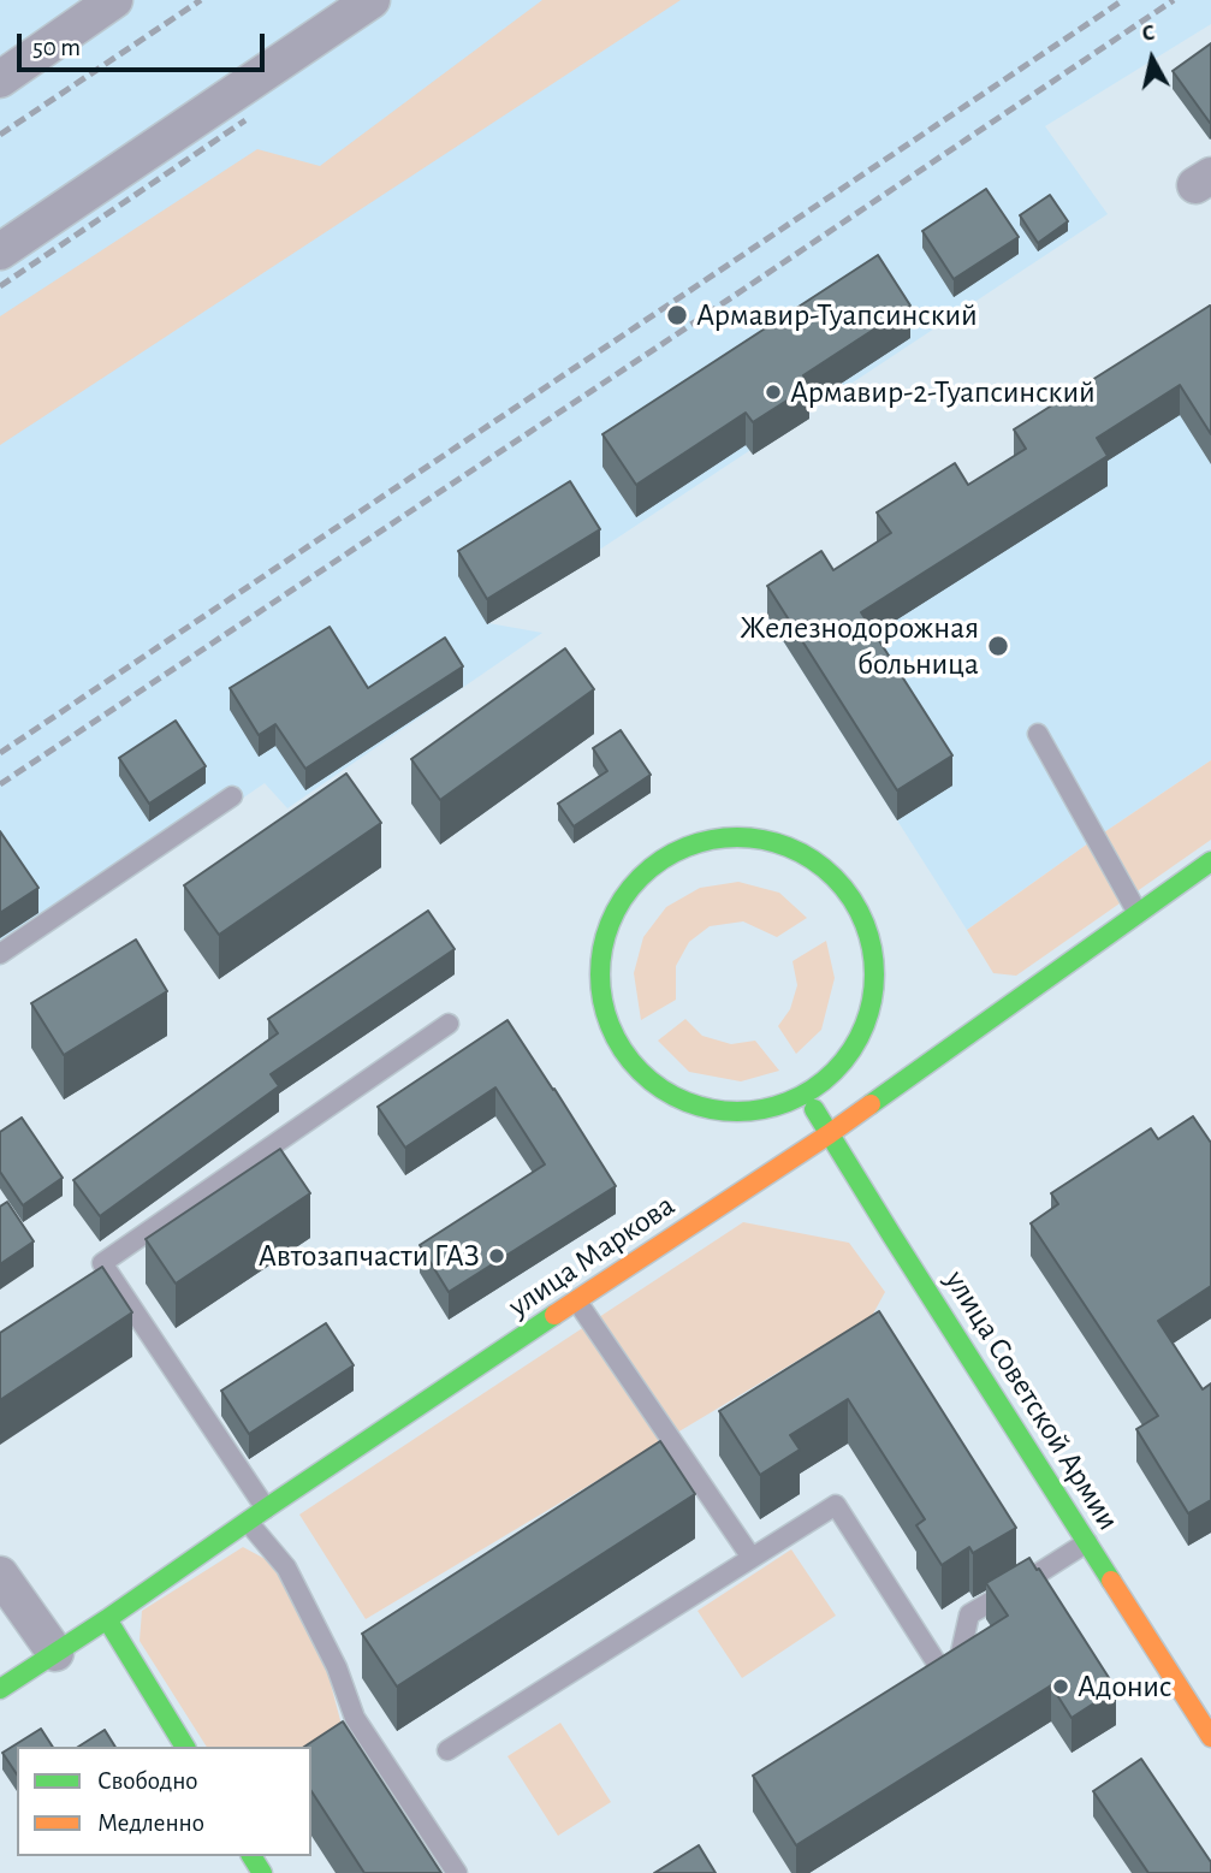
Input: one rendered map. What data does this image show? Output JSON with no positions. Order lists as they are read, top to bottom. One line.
{"streets":{"main road":["улица Маркова","улица Советской Армии"]},"crossings":[["улица Маркова","улица Советской Армии"]],"places":["Армавир-Туапсинский","Армавир-2-Туапсинский","Железнодорожная больница","Автозапчасти ГАЗ","Адонис"],"legend":["Свободно","Медленно"],"scale_bar":"50 m","north":"top"}
